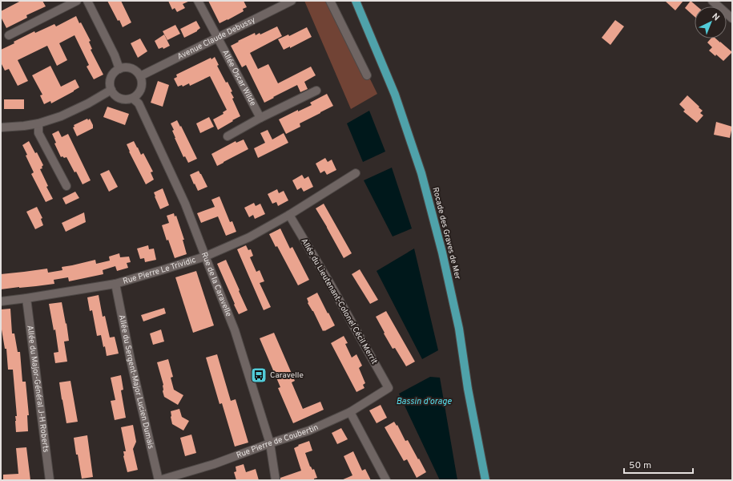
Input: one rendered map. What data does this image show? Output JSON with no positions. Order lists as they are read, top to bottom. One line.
{"streets":{"main road":["Rocade des Graves de Mer"],"street":["Avenue Claude Debussy","Allée Oscar Wilde","Rue Pierre Le Trividic","Rue de la Caravelle","Allée du Lieutenant-Colonel Cécil Merrit","Allée du Sergent-Major Lucien Dumais","Allée du Major-Général J-H Roberts","Rue Pierre de Coubertin"]},"crossings":[["Avenue Claude Debussy","Allée Oscar Wilde"],["Avenue Claude Debussy","Rue de la Caravelle"],["Rue Pierre Le Trividic","Rue de la Caravelle"],["Rue Pierre Le Trividic","Allée du Lieutenant-Colonel Cécil Merrit"],["Rue Pierre Le Trividic","Allée du Sergent-Major Lucien Dumais"],["Rue Pierre Le Trividic","Allée du Major-Général J-H Roberts"],["Rue de la Caravelle","Rue Pierre de Coubertin"],["Allée du Lieutenant-Colonel Cécil Merrit","Rue Pierre de Coubertin"],["Allée du Sergent-Major Lucien Dumais","Rue Pierre de Coubertin"]],"water":["Bassin d'orage"],"places":{"bus stop":["Caravelle"]},"scale_bar":"50 m","north":"top right"}
